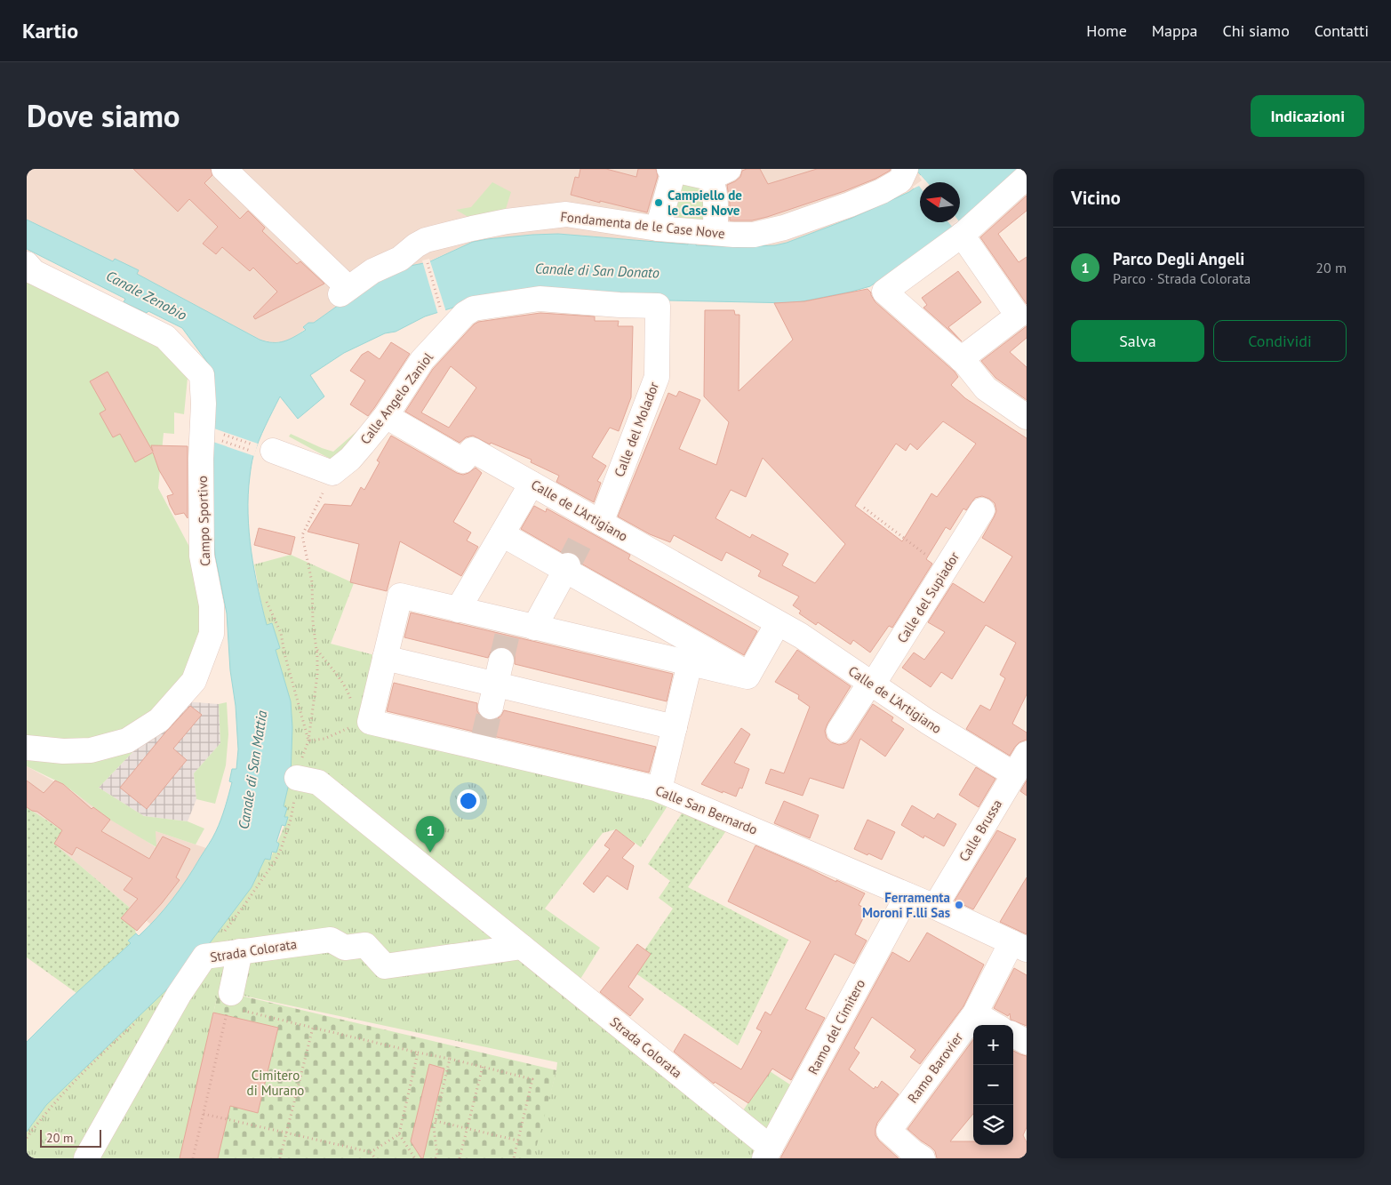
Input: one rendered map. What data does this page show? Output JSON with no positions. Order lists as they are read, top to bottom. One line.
{"streets":{"street":["Fondamenta de le Case Nove","Calle Angelo Zaniol","Calle del Molador","Calle de L'Artigiano","Campo Sportivo","Calle del Supiador","Calle San Bernardo","Calle Brussa","Strada Colorata","Ramo del Cimitero","Ramo Barovier"]},"crossings":[["Calle Angelo Zaniol","Calle del Molador"],["Calle Angelo Zaniol","Calle de L'Artigiano"],["Calle del Molador","Calle de L'Artigiano"],["Calle de L'Artigiano","Calle del Supiador"],["Calle de L'Artigiano","Calle Brussa"],["Calle San Bernardo","Calle Brussa"],["Calle San Bernardo","Ramo del Cimitero"],["Calle San Bernardo","Ramo Barovier"],["Strada Colorata","Ramo del Cimitero"]],"water":["Canale di San Donato","Canale Zenobio","Canale di San Mattia"],"parks":["Cimitero di Murano"],"places":["Campiello de le Case Nove","Ferramenta Moroni F.lli Sas"],"scale_bar":"20 m","north":"left","page":{"header":"Kartio","nav":["Home","Mappa","Chi siamo","Contatti"],"title":"Dove siamo","buttons":["Indicazioni",["Salva","Condividi"]],"heading":"Vicino","list":[{"mark":"1","name":"Parco Degli Angeli","note":"Parco · Strada Colorata","value":"20 m"}],"pins":"1","map_buttons":["+","−"],"scale":"20 m"}}
